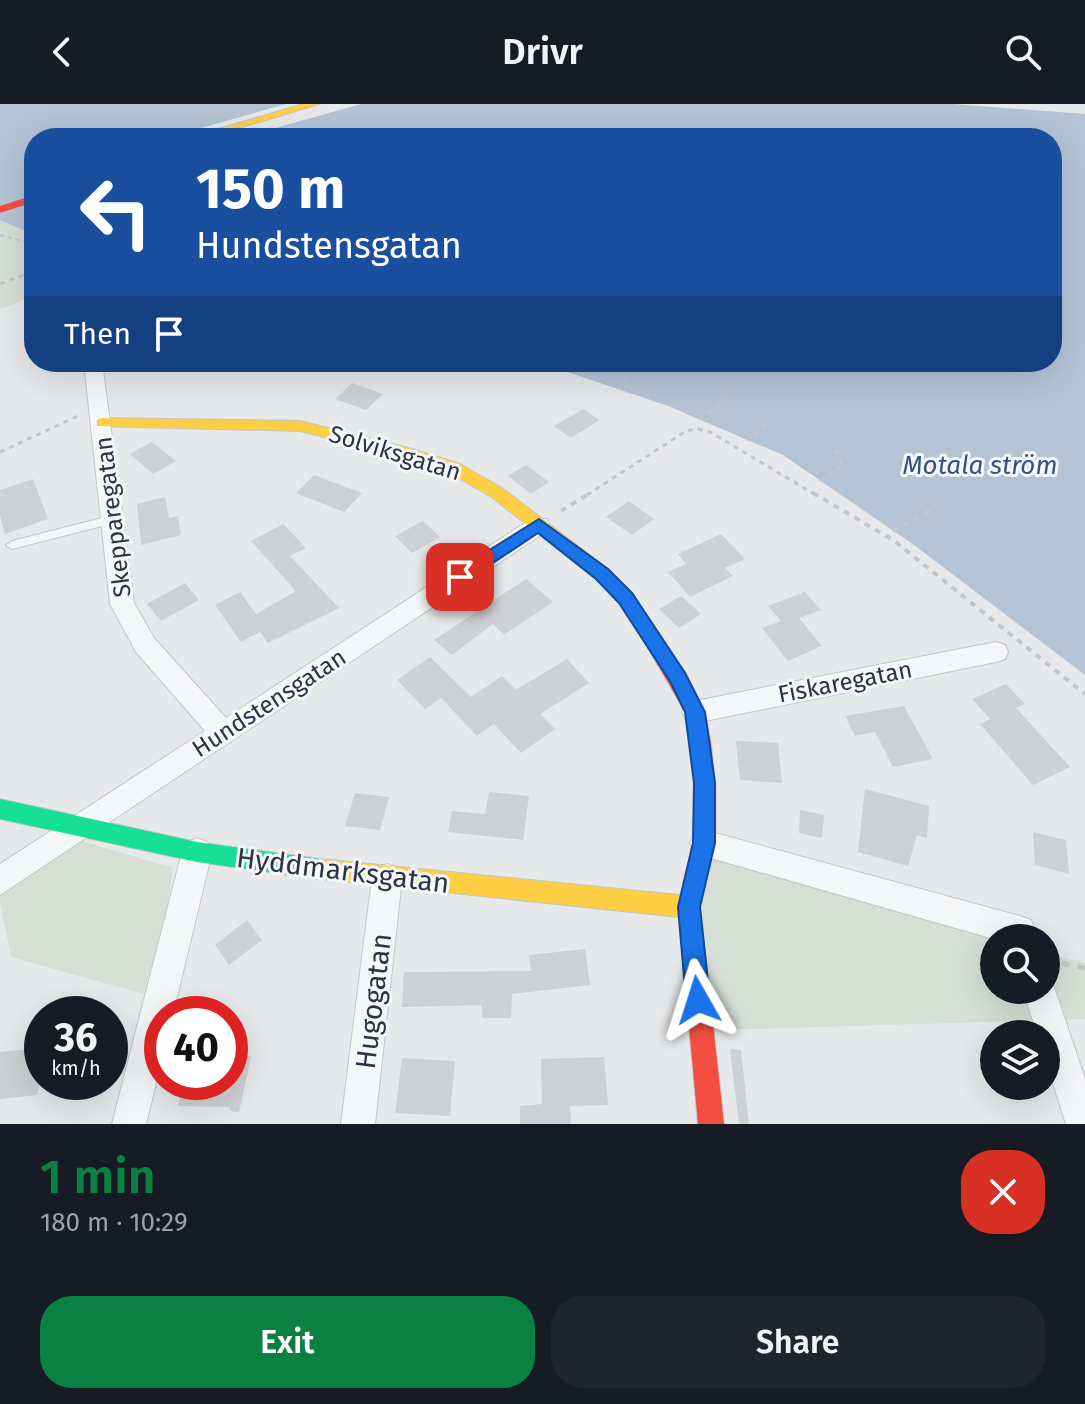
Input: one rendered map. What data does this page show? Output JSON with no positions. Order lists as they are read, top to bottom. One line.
{"streets":{"main road":["Solviksgatan","Hyddmarksgatan"],"street":["Skepparegatan","Fiskaregatan","Hundstensgatan","Hugogatan"]},"crossings":[["Solviksgatan","Skepparegatan"],["Solviksgatan","Fiskaregatan"],["Solviksgatan","Hundstensgatan"],["Solviksgatan","Hyddmarksgatan"],["Skepparegatan","Hundstensgatan"],["Hundstensgatan","Hyddmarksgatan"],["Hyddmarksgatan","Hugogatan"]],"water":["Motala ström"],"page":{"header":"Drivr","turn":["150 m","Hundstensgatan"],"then":"Then","speed":"36 km/h","limit":"40","heading":["1 min","180 m · 10:29"],"buttons":["Exit","Share"]}}
